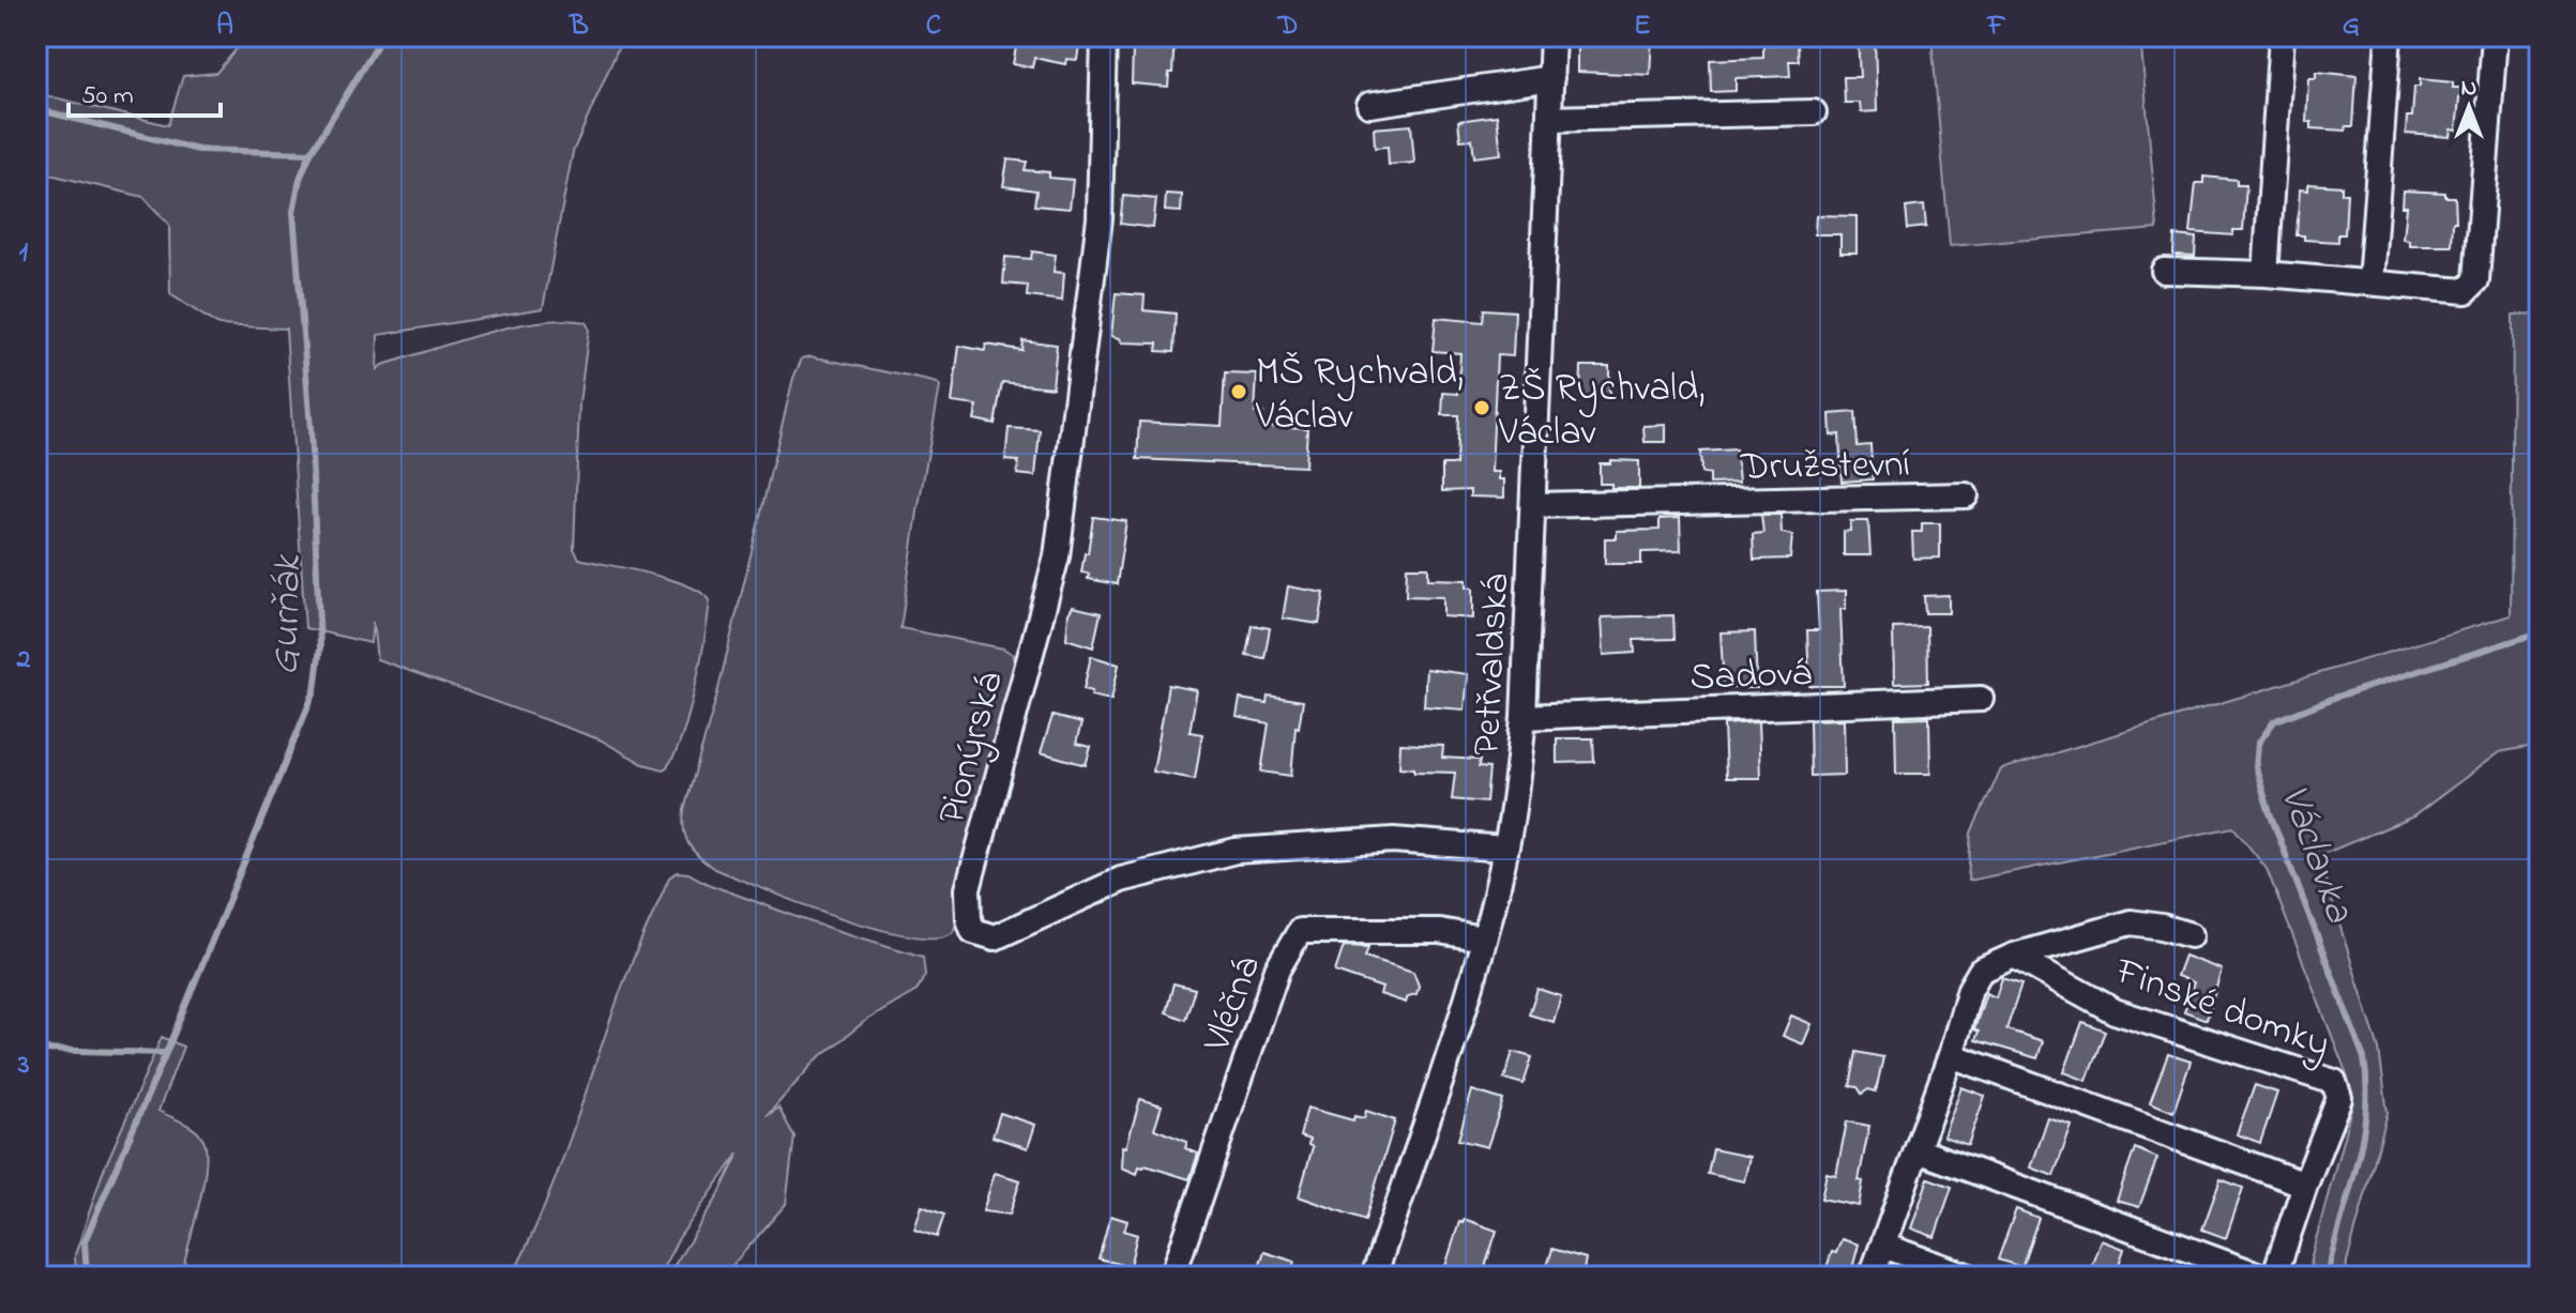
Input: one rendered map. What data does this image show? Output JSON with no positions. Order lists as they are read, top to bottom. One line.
{"streets":{"street":["Družstevní","Petřvaldská","Sadová","Pionýrská","Vléčná","Finské domky"]},"crossings":[["Družstevní","Petřvaldská"],["Petřvaldská","Sadová"],["Petřvaldská","Pionýrská"],["Petřvaldská","Vléčná"]],"water":["Gurňák","Václavka"],"places":["MŠ Rychvald, Václav","ZŠ Rychvald, Václav"],"scale_bar":"50 m","north":"top","grid":{"columns":["A","B","C","D","E","F","G"],"rows":["1","2","3"]}}
